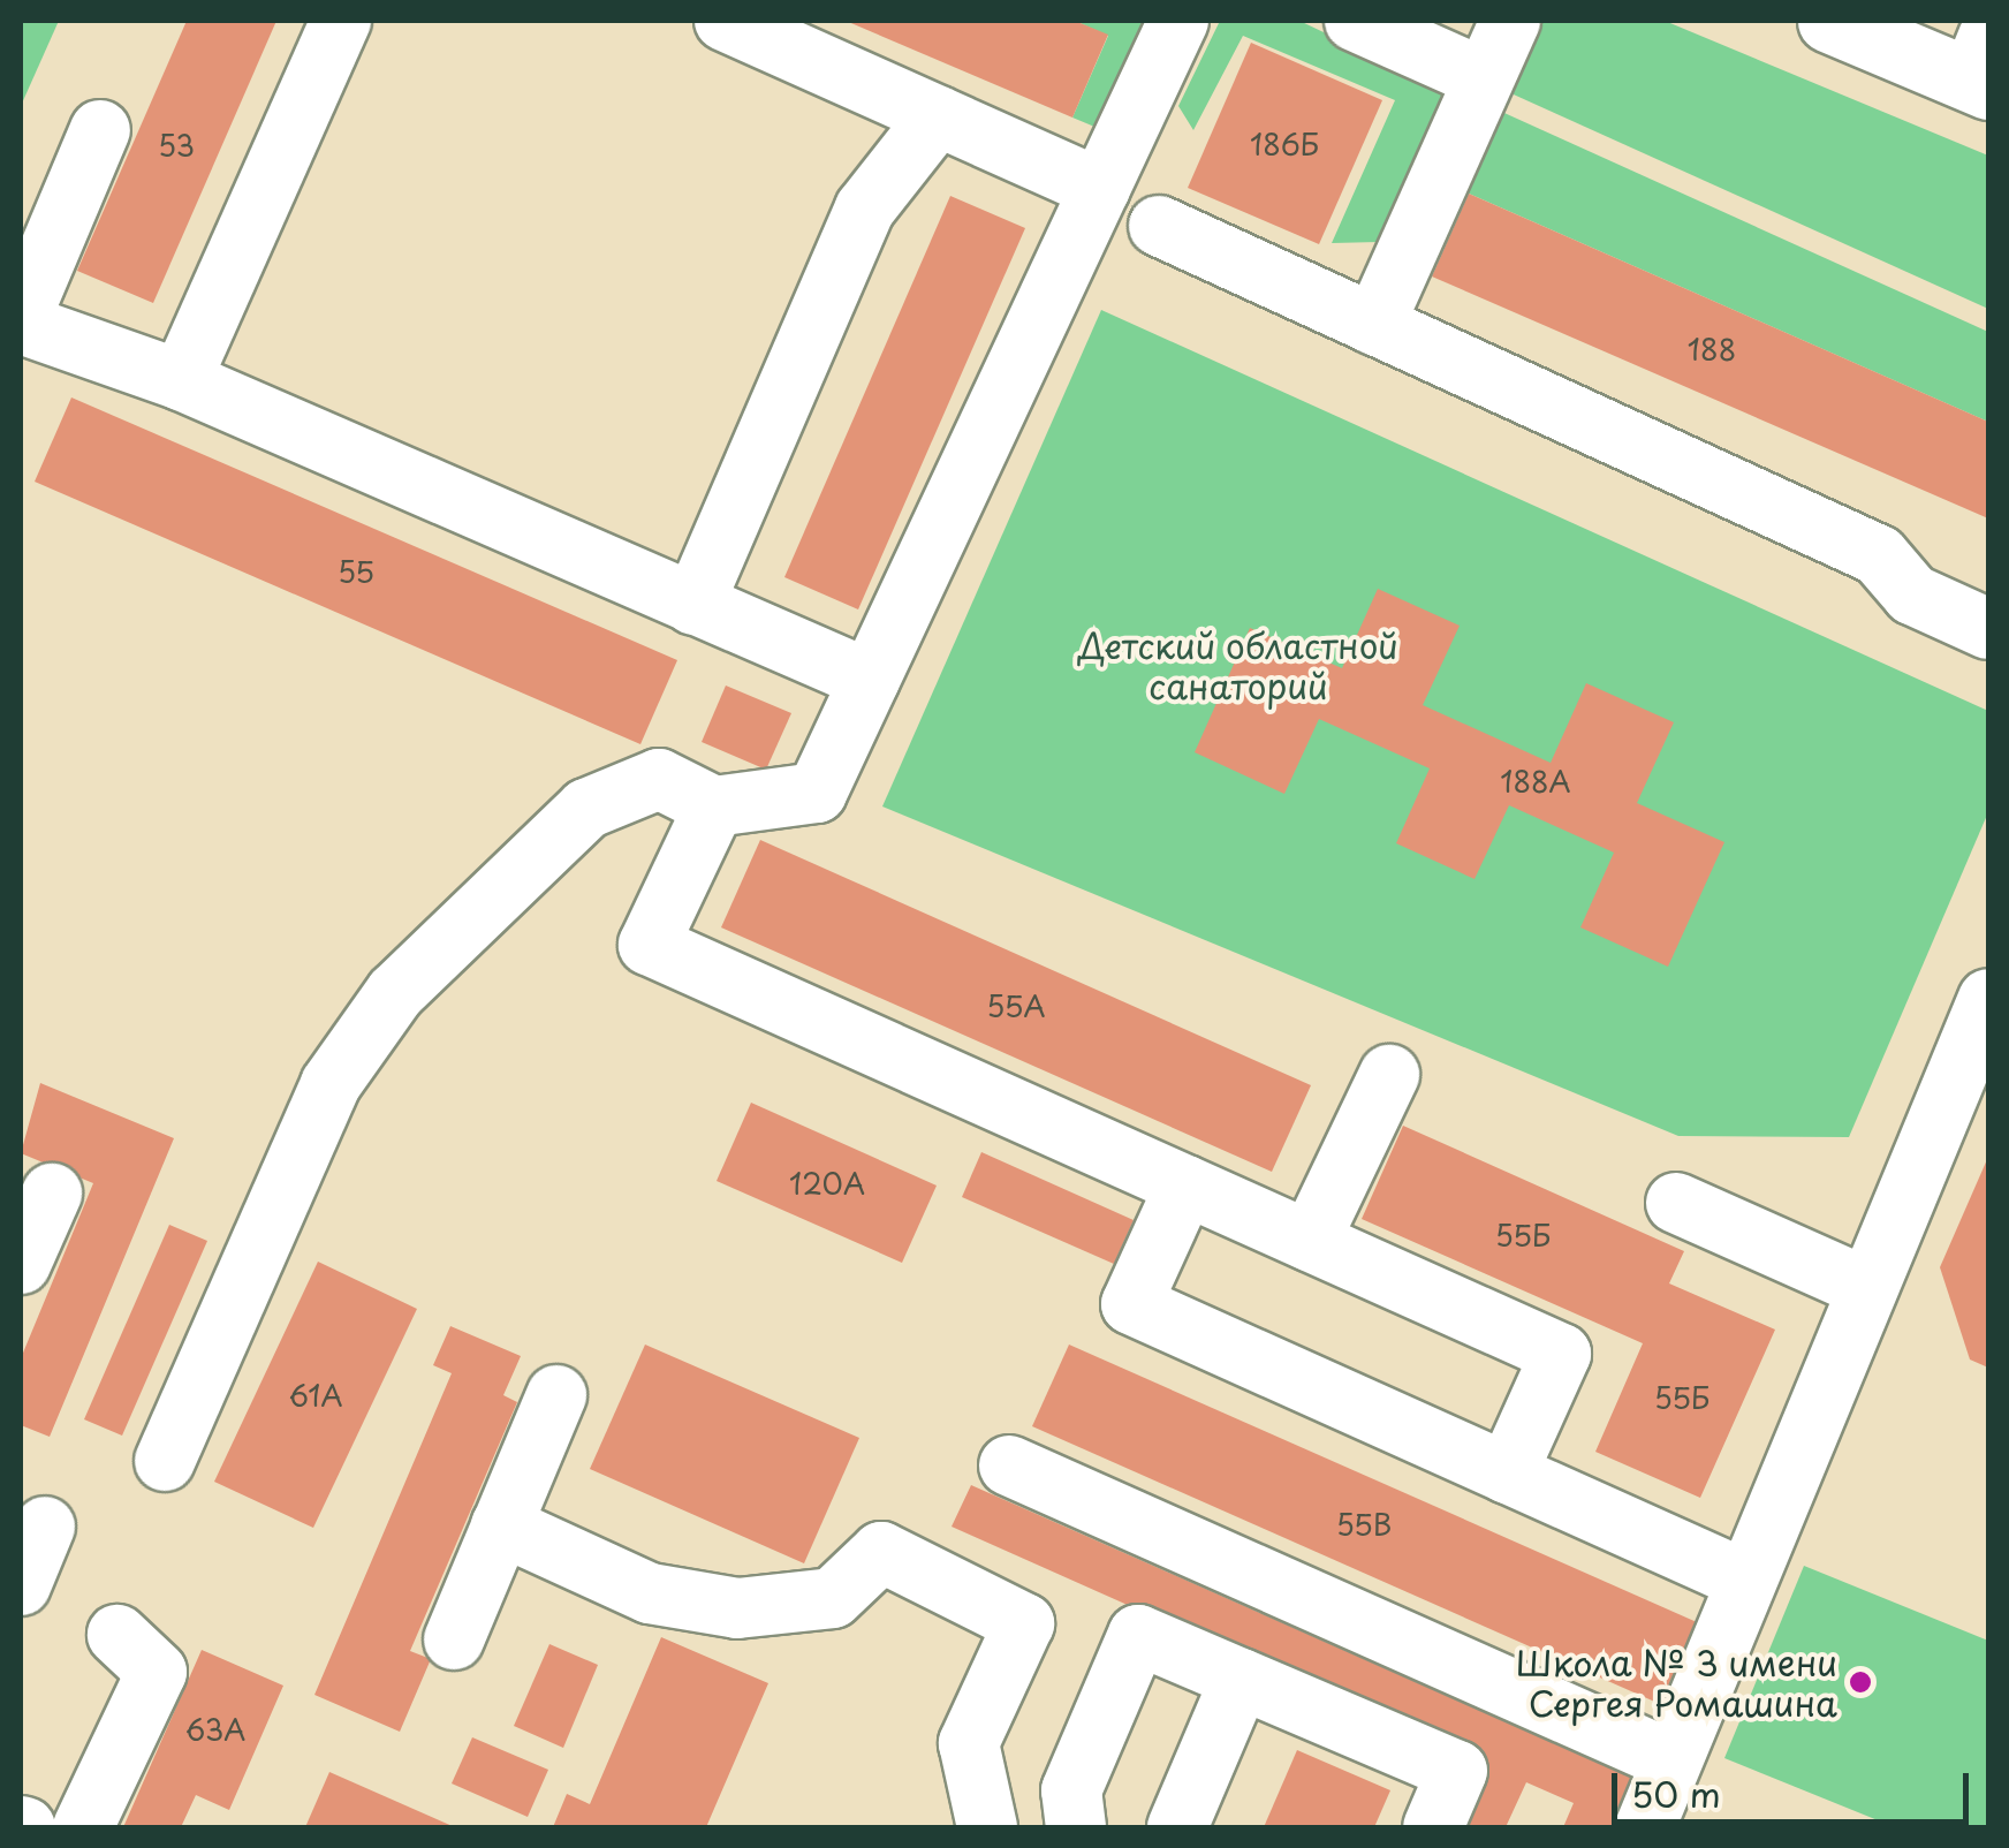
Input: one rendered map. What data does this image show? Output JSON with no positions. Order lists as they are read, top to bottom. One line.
{"parks":["Детский областной санаторий"],"places":["Школа № 3 имени Сергея Ромашина"],"house_numbers":["186Б","53","188","55","188А","55А","120А","55Б","61А","55Б","55В","63А"],"scale_bar":"50 m"}
